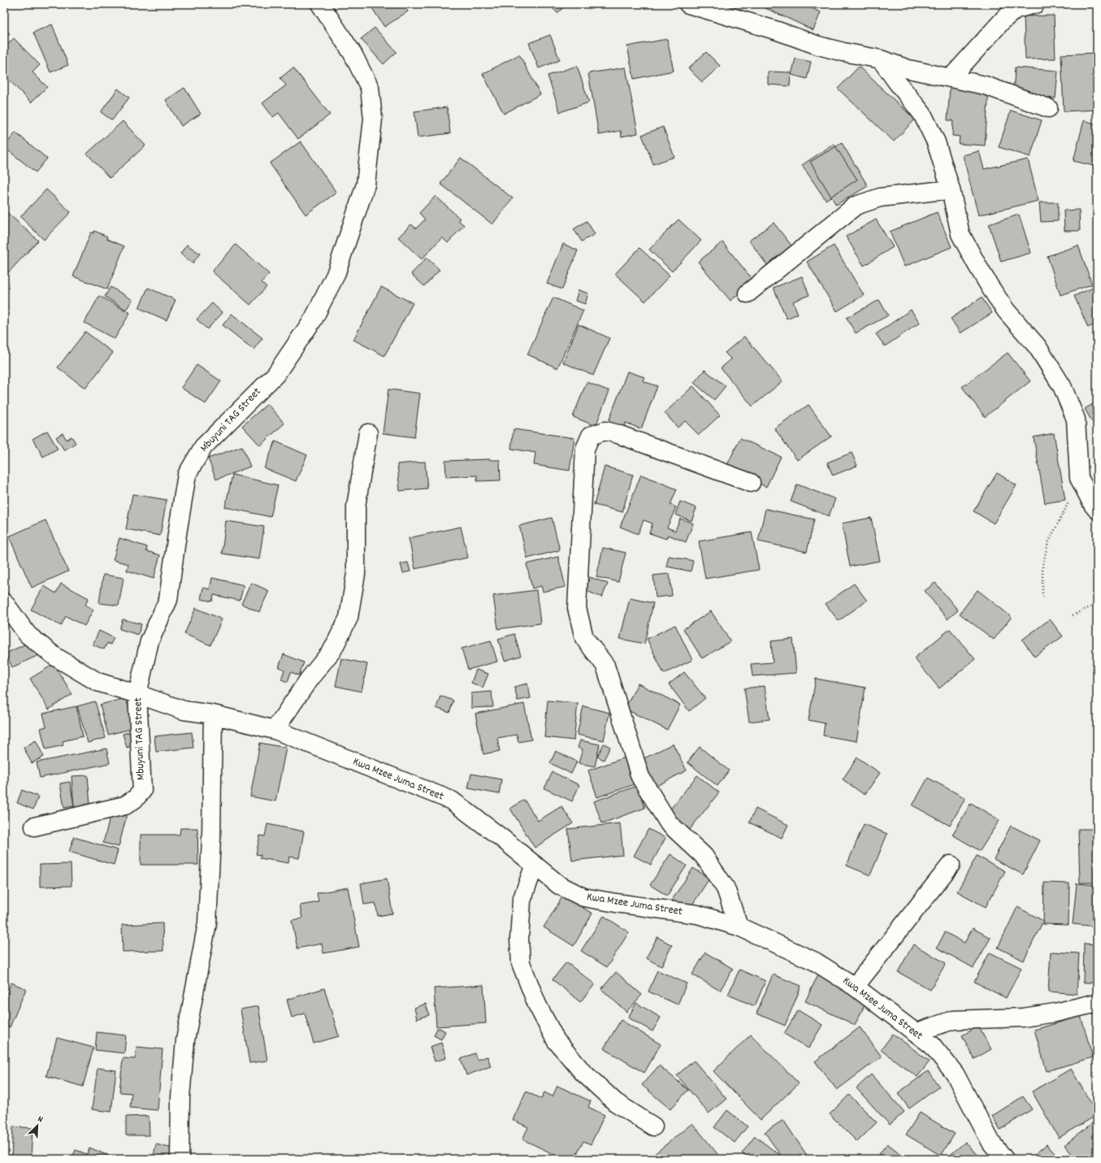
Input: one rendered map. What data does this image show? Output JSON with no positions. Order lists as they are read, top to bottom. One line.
{"streets":{"street":["Mbuyuni TAG Street","Kwa Mzee Juma Street"]},"crossings":[["Mbuyuni TAG Street","Kwa Mzee Juma Street"]],"north":"top right"}
